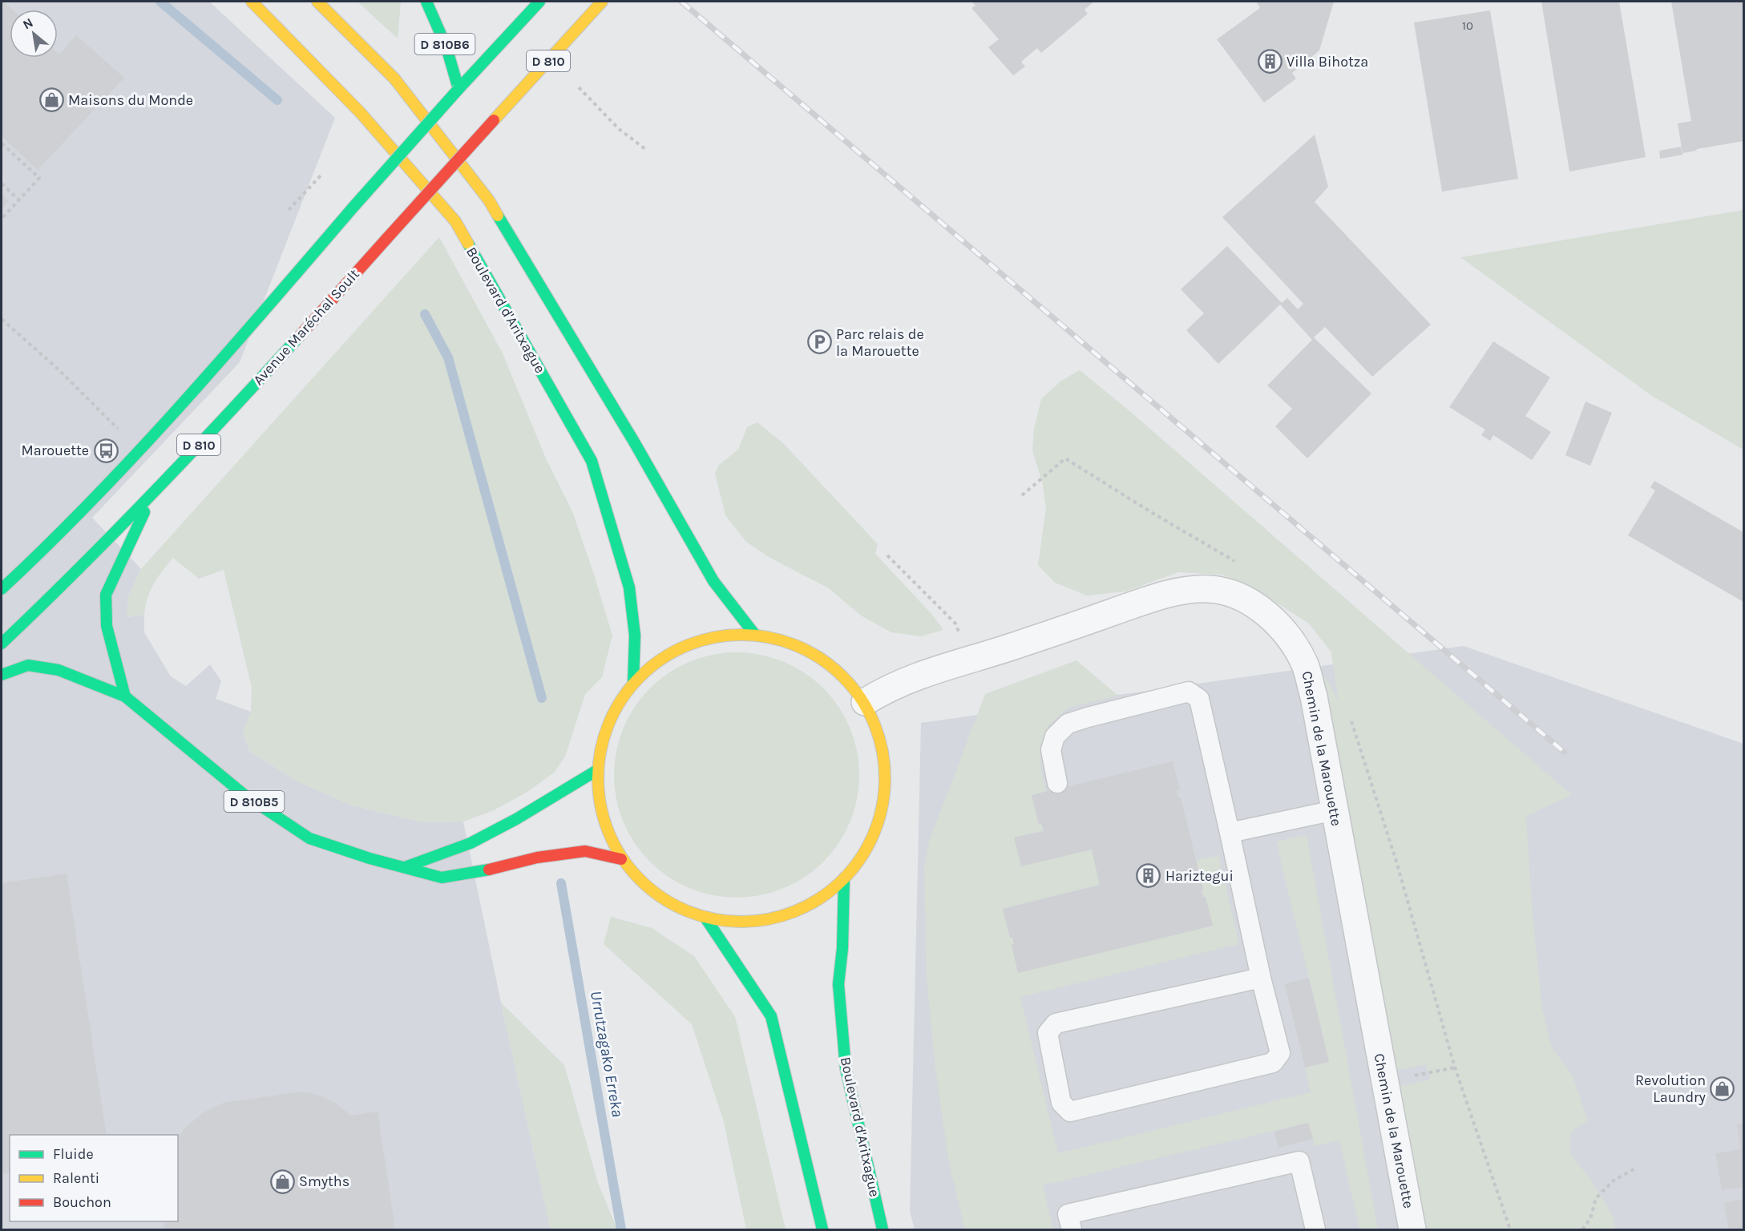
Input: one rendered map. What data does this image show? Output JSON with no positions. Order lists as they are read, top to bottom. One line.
{"streets":{"main road":["D 810B6","D 810","Boulevard d'Aritxague","Avenue Maréchal Soult","D 810B5"],"street":["Chemin de la Marouette"]},"crossings":[["D 810B6","D 810"]],"water":["Urrutzagako Erreka"],"places":{"building":["Villa Bihotza","Hariztegui"],"shop":["Maisons du Monde","Revolution Laundry","Smyths"],"parking":["Parc relais de la Marouette"],"bus stop":["Marouette"]},"house_numbers":["10"],"legend":["Fluide","Ralenti","Bouchon"],"north":"top left"}
